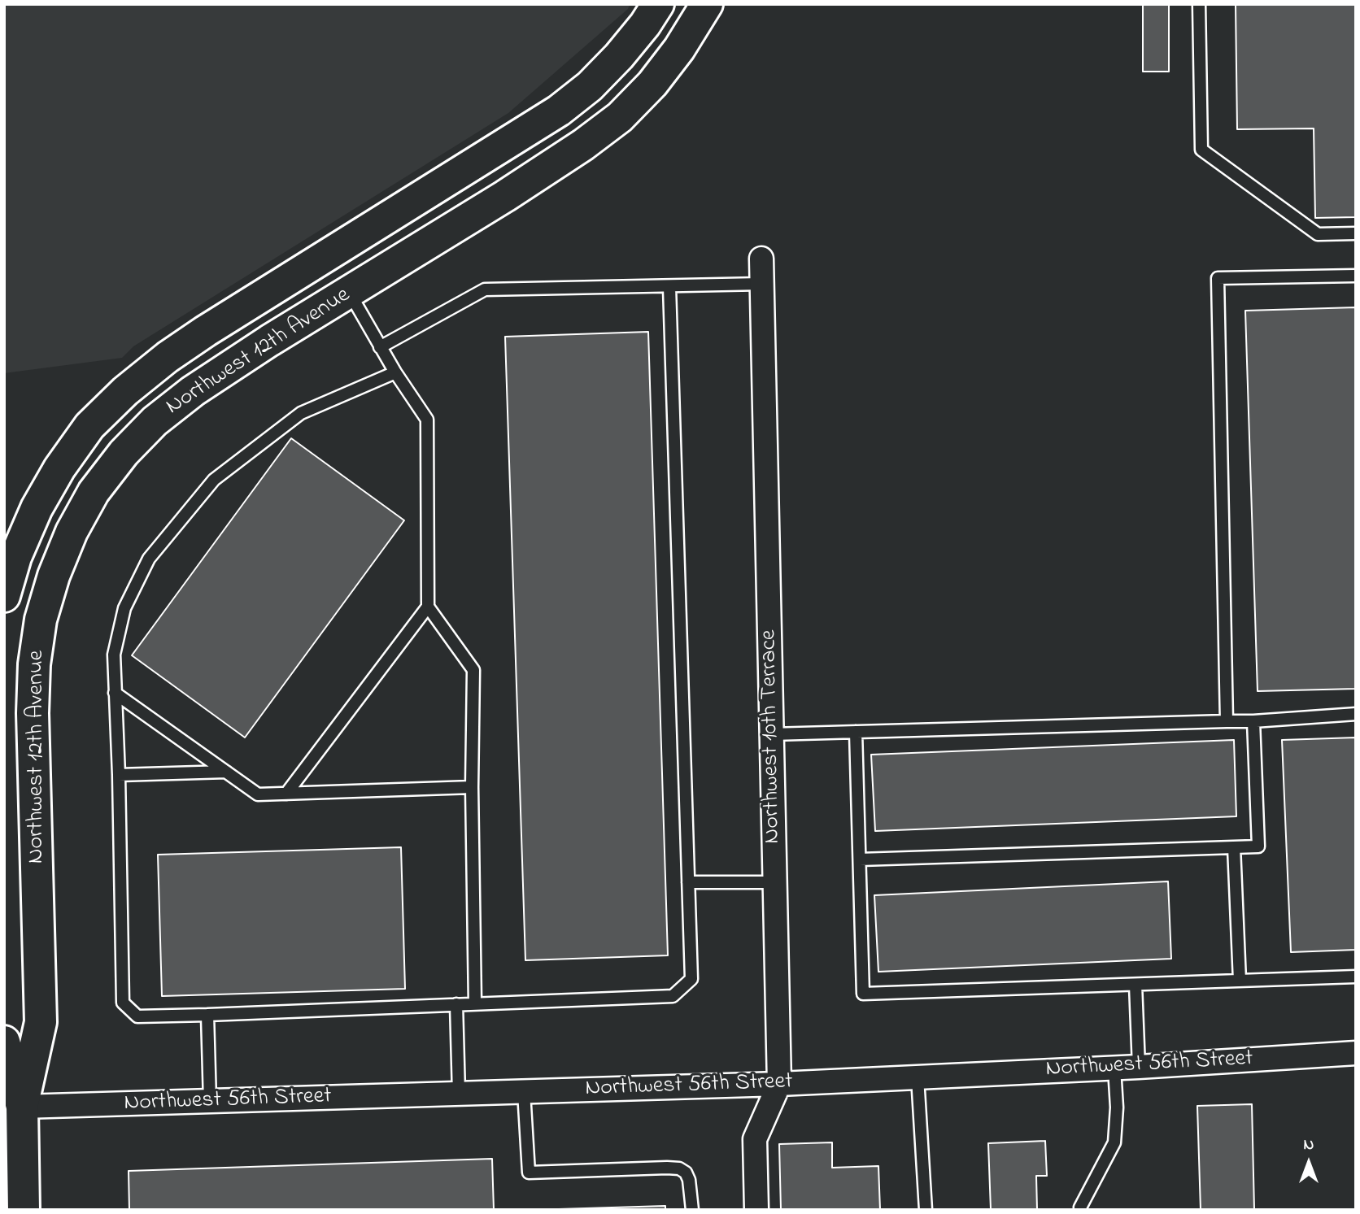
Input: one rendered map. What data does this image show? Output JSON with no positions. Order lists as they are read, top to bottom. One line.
{"streets":{"street":["Northwest 12th Avenue","Northwest 10th Terrace","Northwest 56th Street"]},"crossings":[["Northwest 12th Avenue","Northwest 56th Street"],["Northwest 10th Terrace","Northwest 56th Street"]],"north":"top"}
